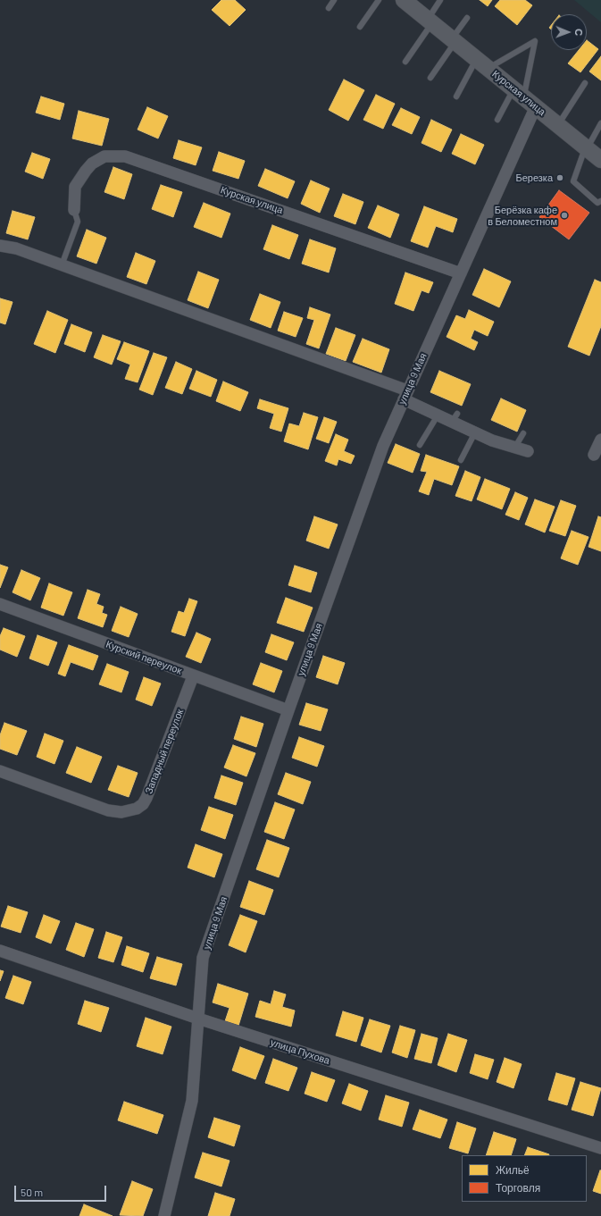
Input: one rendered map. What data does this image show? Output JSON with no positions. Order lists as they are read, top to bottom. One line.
{"streets":{"street":["Курская улица","улица 9 Мая","Курский переулок","Западный переулок","улица Пухова"]},"crossings":[["Курская улица","улица 9 Мая"],["улица 9 Мая","Курский переулок"],["улица 9 Мая","улица Пухова"],["Курский переулок","Западный переулок"]],"places":["Березка","Берёзка кафе в Беломестном"],"legend":["Жильё","Торговля"],"scale_bar":"50 m","north":"right"}
